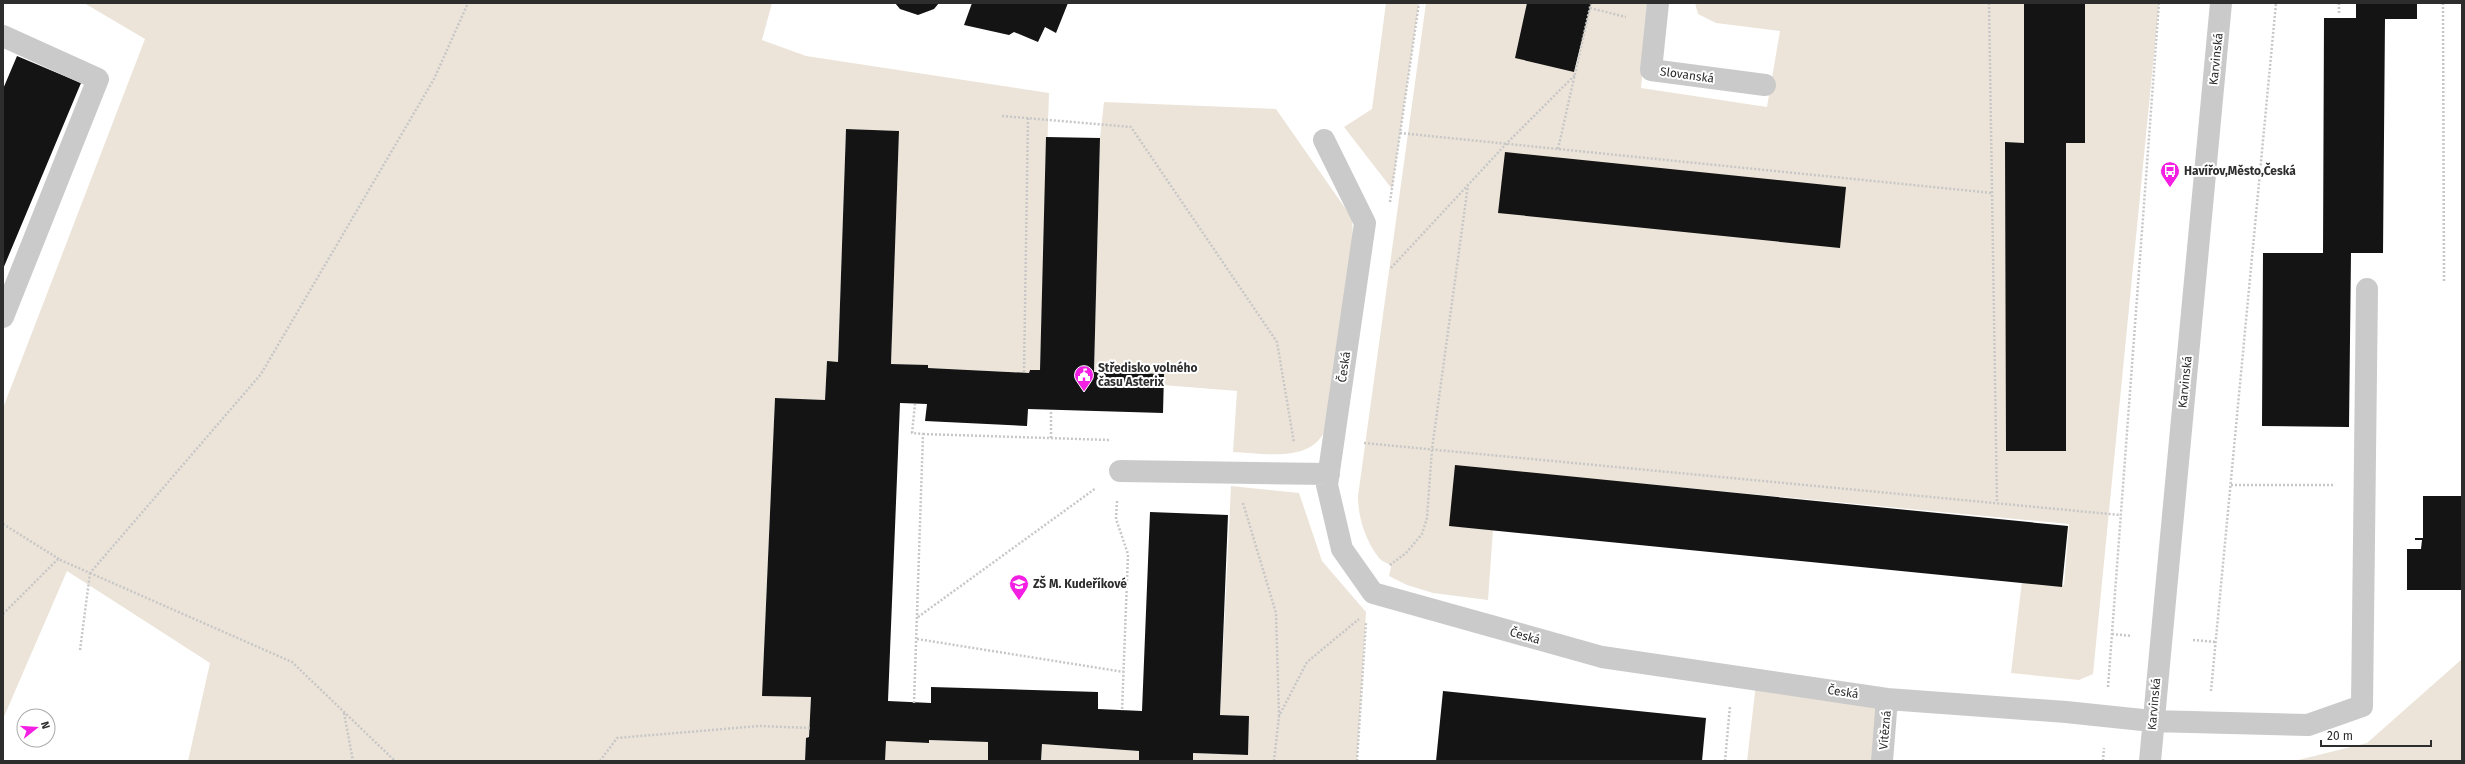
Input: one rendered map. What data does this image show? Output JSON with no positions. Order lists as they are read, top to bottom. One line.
{"streets":{"street":["Karvinská","Slovanská","Česká","Vítězná"]},"crossings":[["Karvinská","Česká"],["Česká","Vítězná"]],"places":{"bus stop":["Havířov,Město,Česká"],"public building":["Středisko volného času Asterix"],"school or university":["ZŠ M. Kudeříkové"]},"scale_bar":"20 m","north":"right"}
